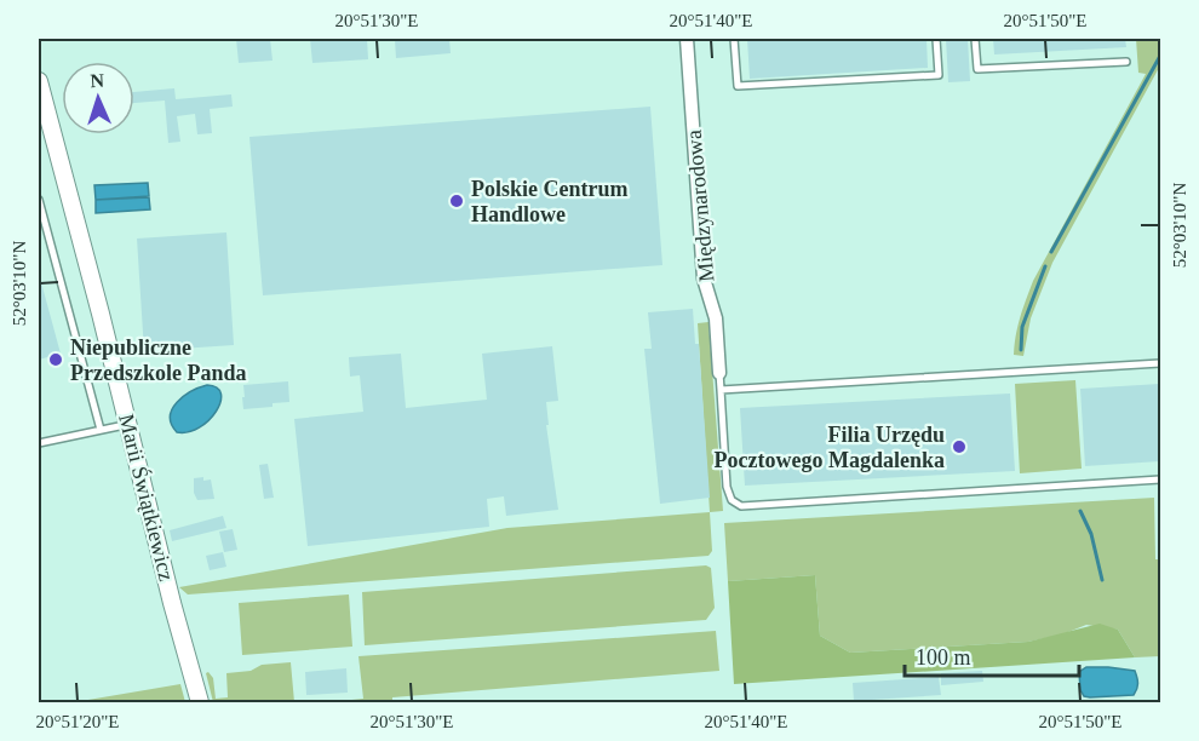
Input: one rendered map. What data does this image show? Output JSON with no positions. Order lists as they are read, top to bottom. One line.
{"streets":{"street":["Międzynarodowa","Marii Świątkiewicz"]},"places":["Polskie Centrum Handlowe","Niepubliczne Przedszkole Panda","Filia Urzędu Pocztowego Magdalenka"],"scale_bar":"100 m","north":"top","coordinates":["20°51'30\"E","20°51'40\"E","20°51'50\"E","52°03'10\"N","20°51'20\"E"]}
